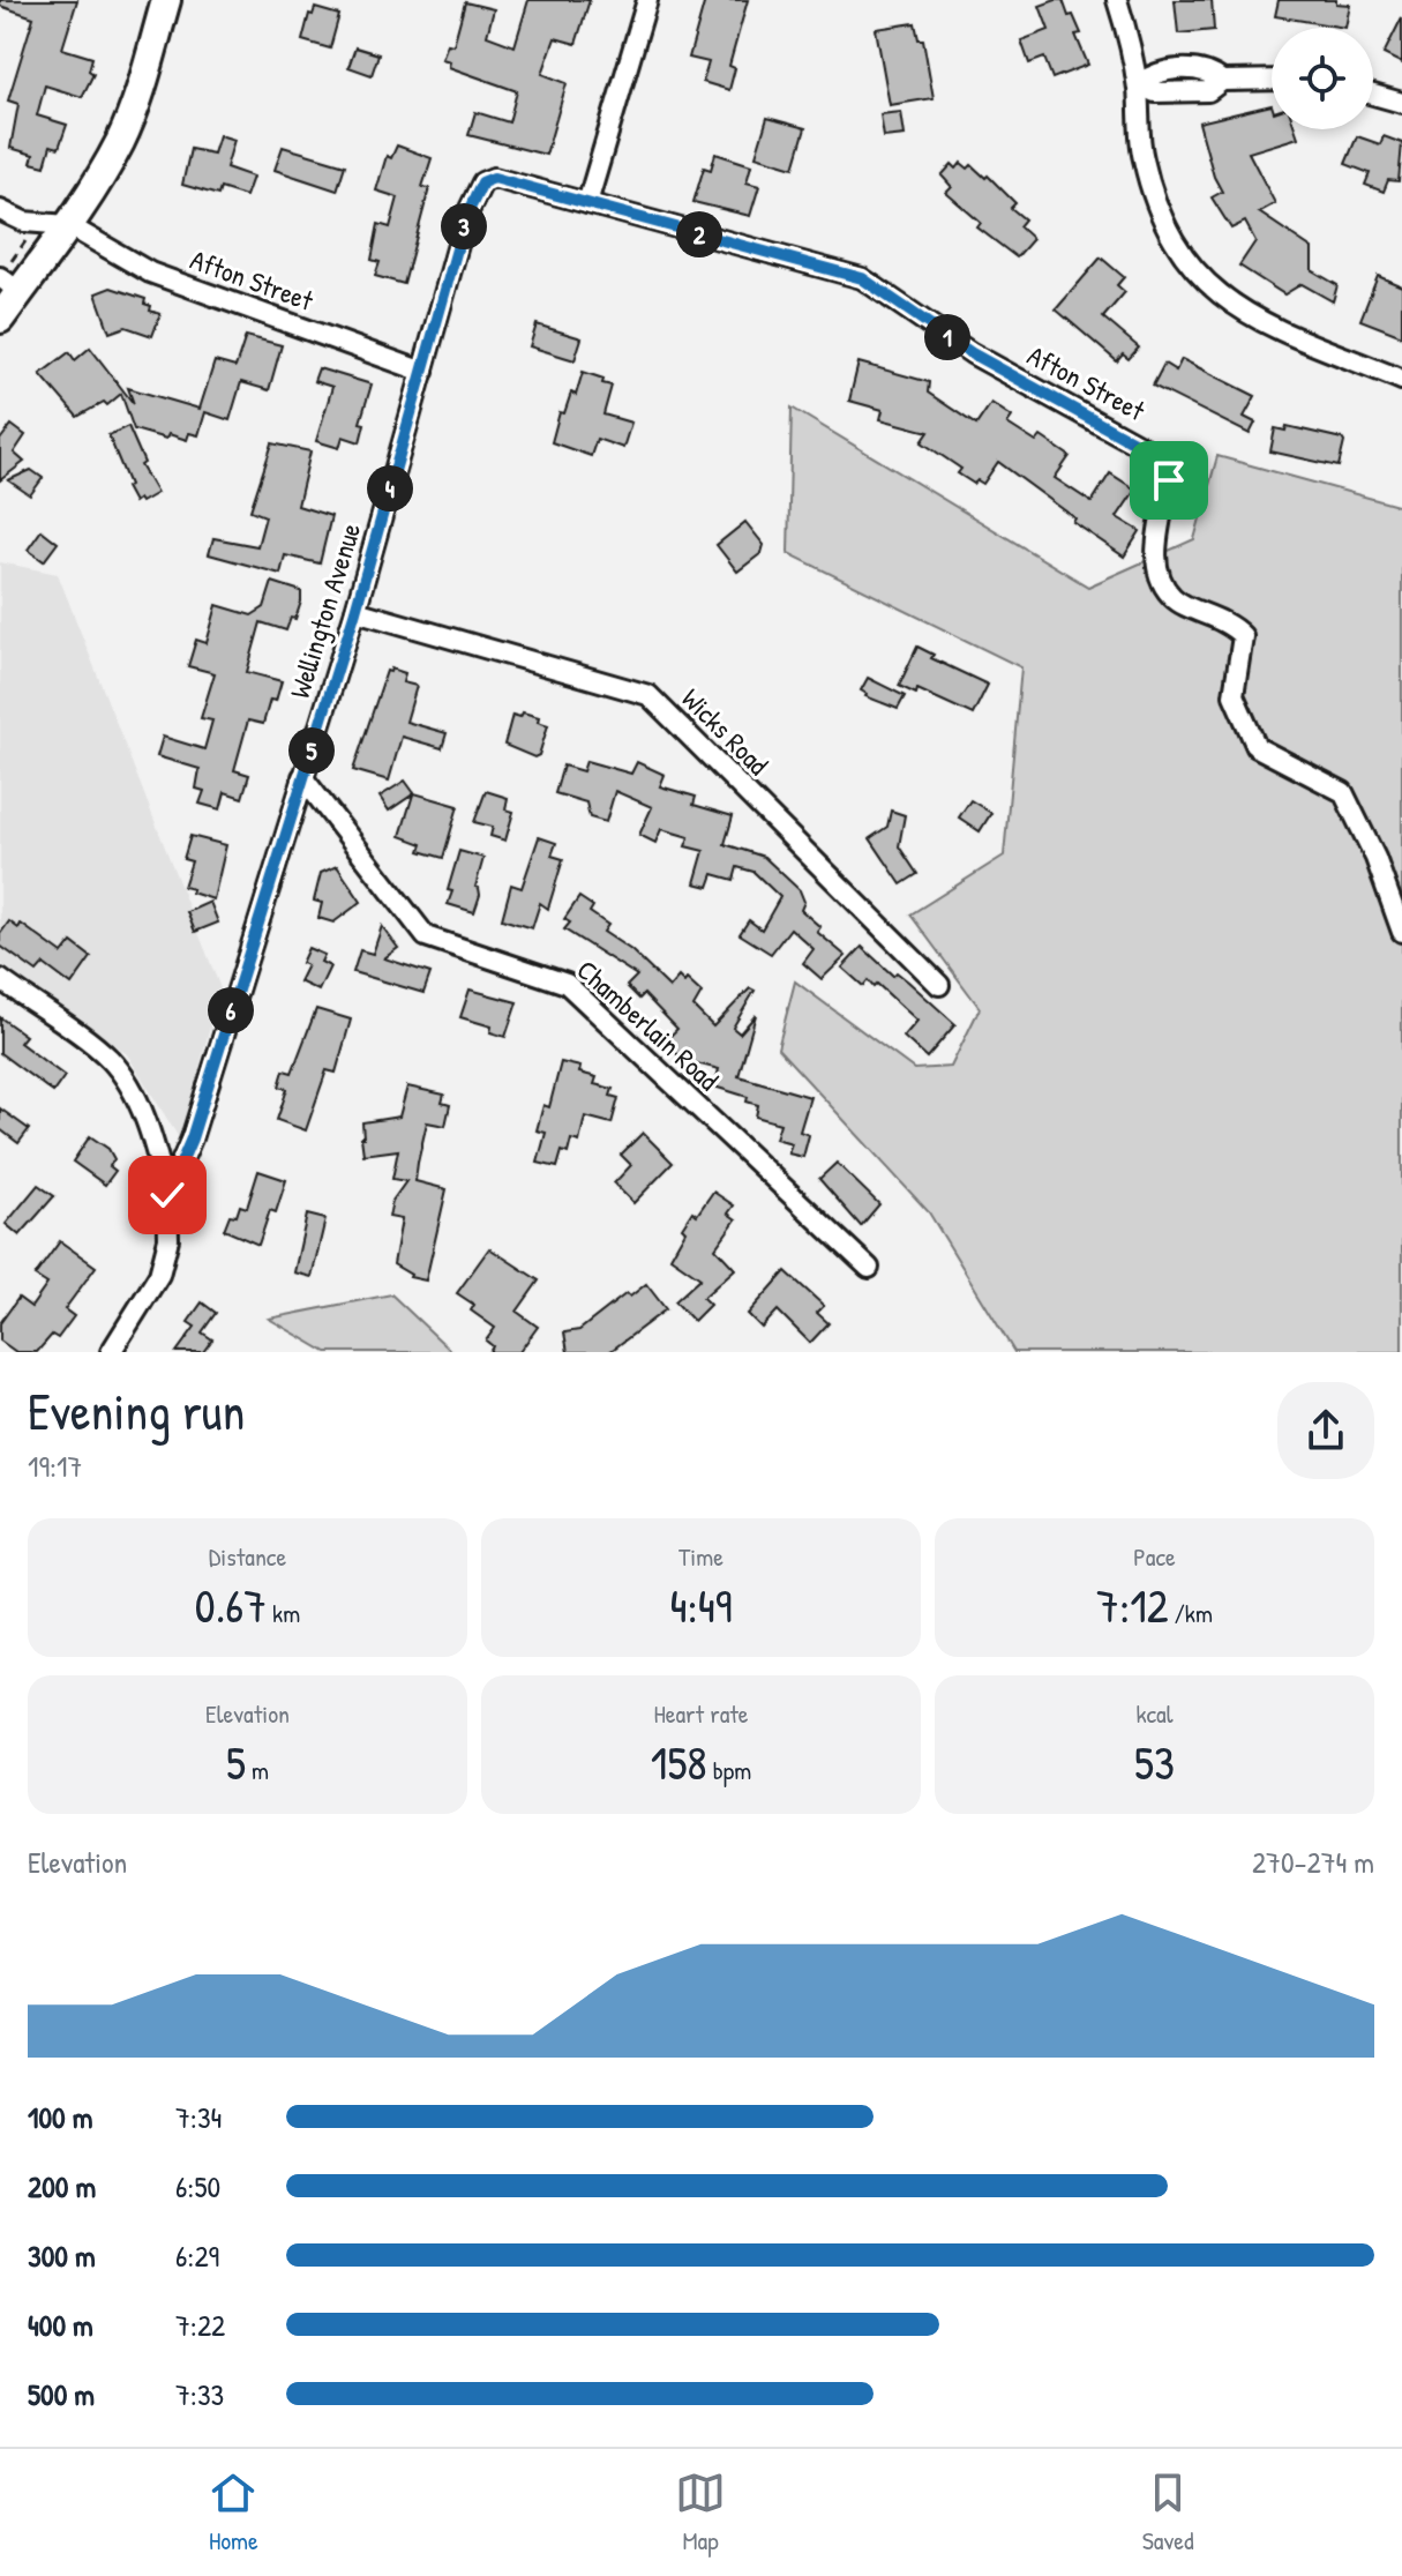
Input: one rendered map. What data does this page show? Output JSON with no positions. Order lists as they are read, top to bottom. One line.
{"streets":{"street":["Afton Street","Wellington Avenue","Wicks Road","Chamberlain Road"]},"crossings":[["Afton Street","Wellington Avenue"],["Wellington Avenue","Wicks Road"],["Wellington Avenue","Chamberlain Road"]],"page":{"pins":["3","2","1","4","5","6"],"heading":["Evening run","19:17"],"stats":[["Distance","0.67 km"],["Time","4:49"],["Pace","7:12 /km"],["Elevation","5 m"],["Heart rate","158 bpm"],["kcal","53"]],"chart":["Elevation","270–274 m"],"list":[{"name":"100 m","note":"7:34"},{"name":"200 m","note":"6:50"},{"name":"300 m","note":"6:29"},{"name":"400 m","note":"7:22"},{"name":"500 m","note":"7:33"}],"tabs":["Home","Map","Saved"]}}
